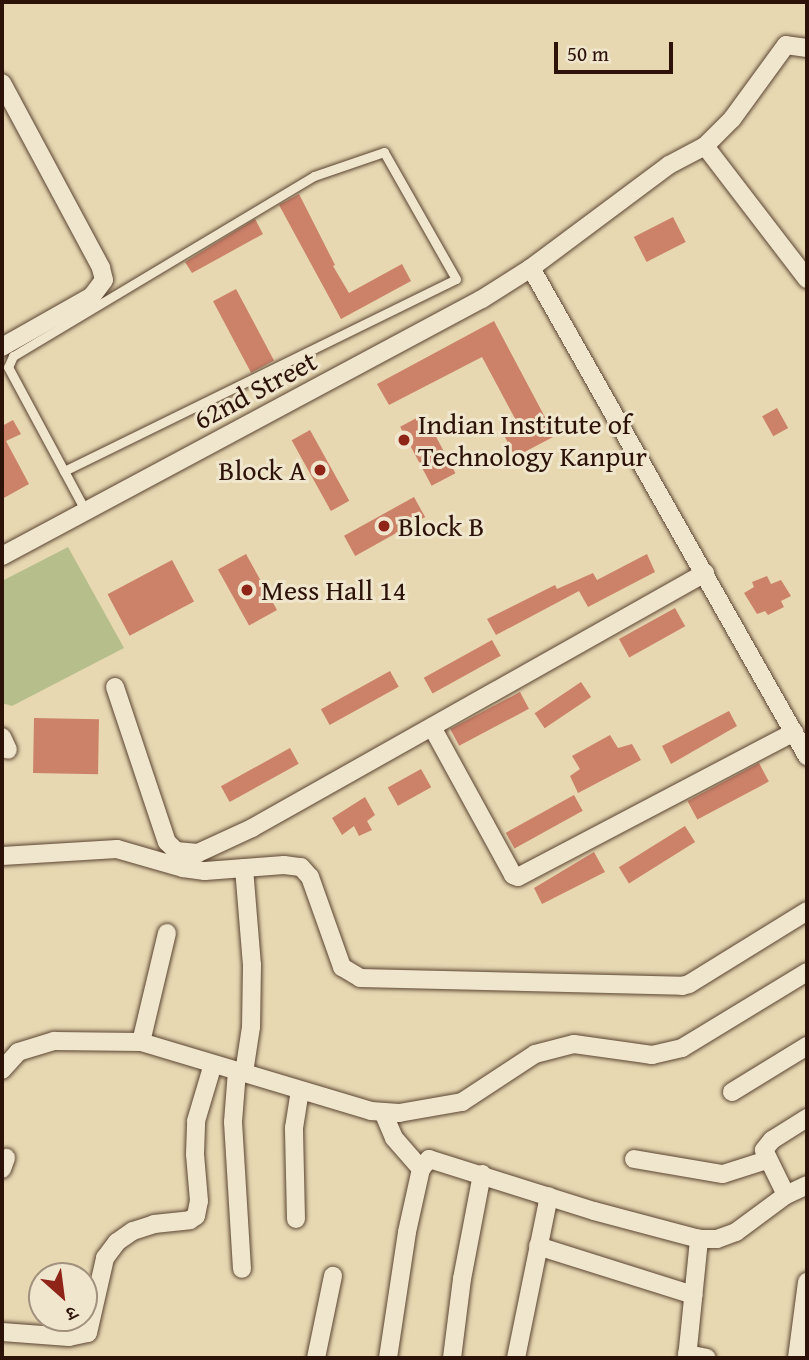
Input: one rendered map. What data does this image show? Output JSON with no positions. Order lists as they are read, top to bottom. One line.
{"streets":{"street":["62nd Street"]},"places":["Indian Institute of Technology Kanpur","Block A","Block B","Mess Hall 14"],"scale_bar":"50 m","north":"bottom right"}
